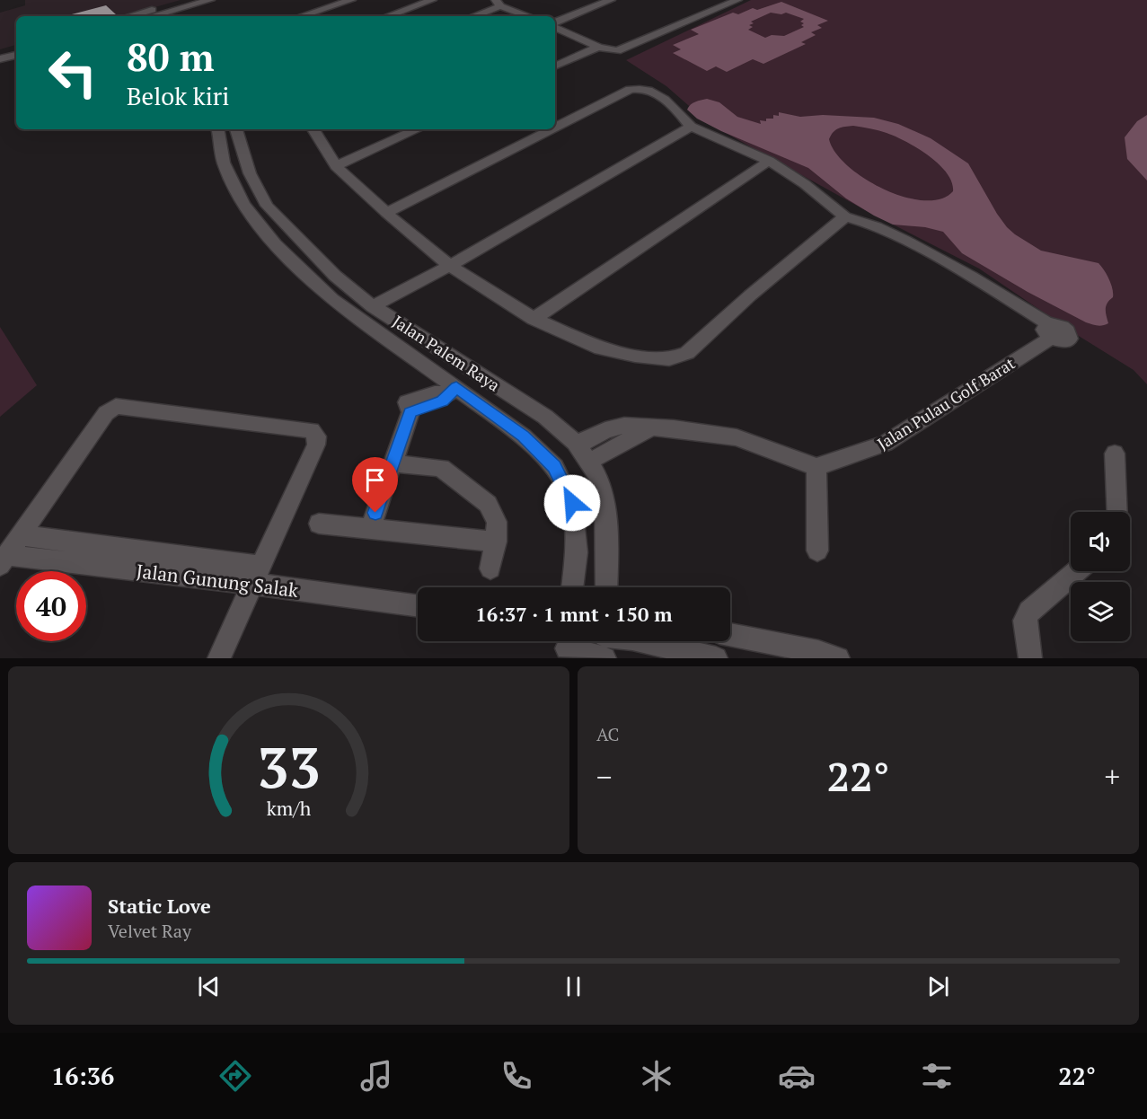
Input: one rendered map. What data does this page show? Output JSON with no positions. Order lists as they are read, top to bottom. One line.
{"streets":{"street":["Jalan Palem Raya","Jalan Pulau Golf Barat","Jalan Gunung Salak"]},"page":{"turn":["80 m","Belok kiri"],"limit":"40","trip":"16:37 · 1 mnt · 150 m","tile":"AC","heat":["−","22°","+"],"song":["Static Love","Velvet Ray"],"tabs":["16:36","22°"],"gauge":["33","km/h"]}}
